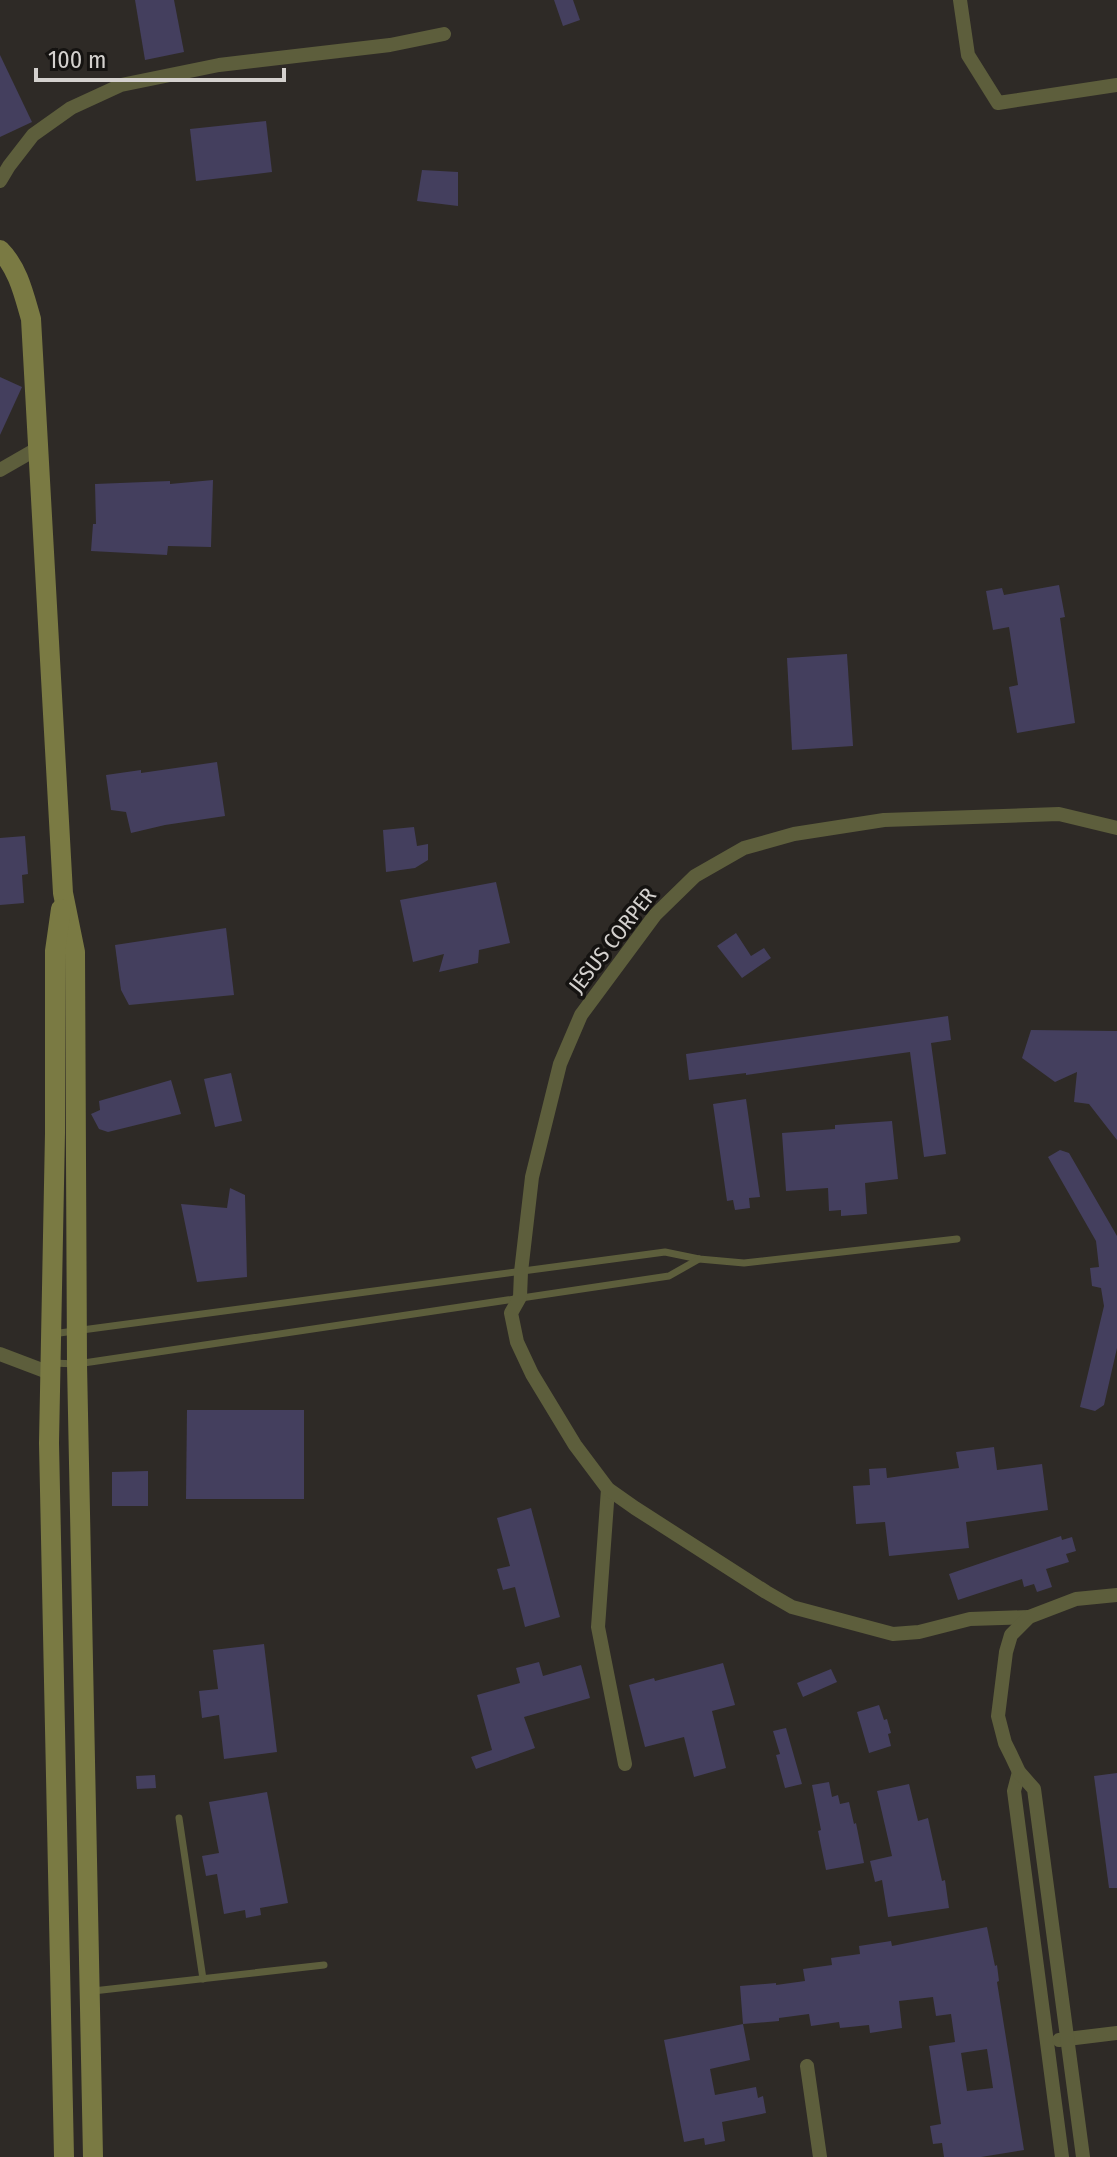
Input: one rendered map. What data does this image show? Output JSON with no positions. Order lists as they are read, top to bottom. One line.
{"streets":{"street":["JESUS CORPER"]},"scale_bar":"100 m"}
